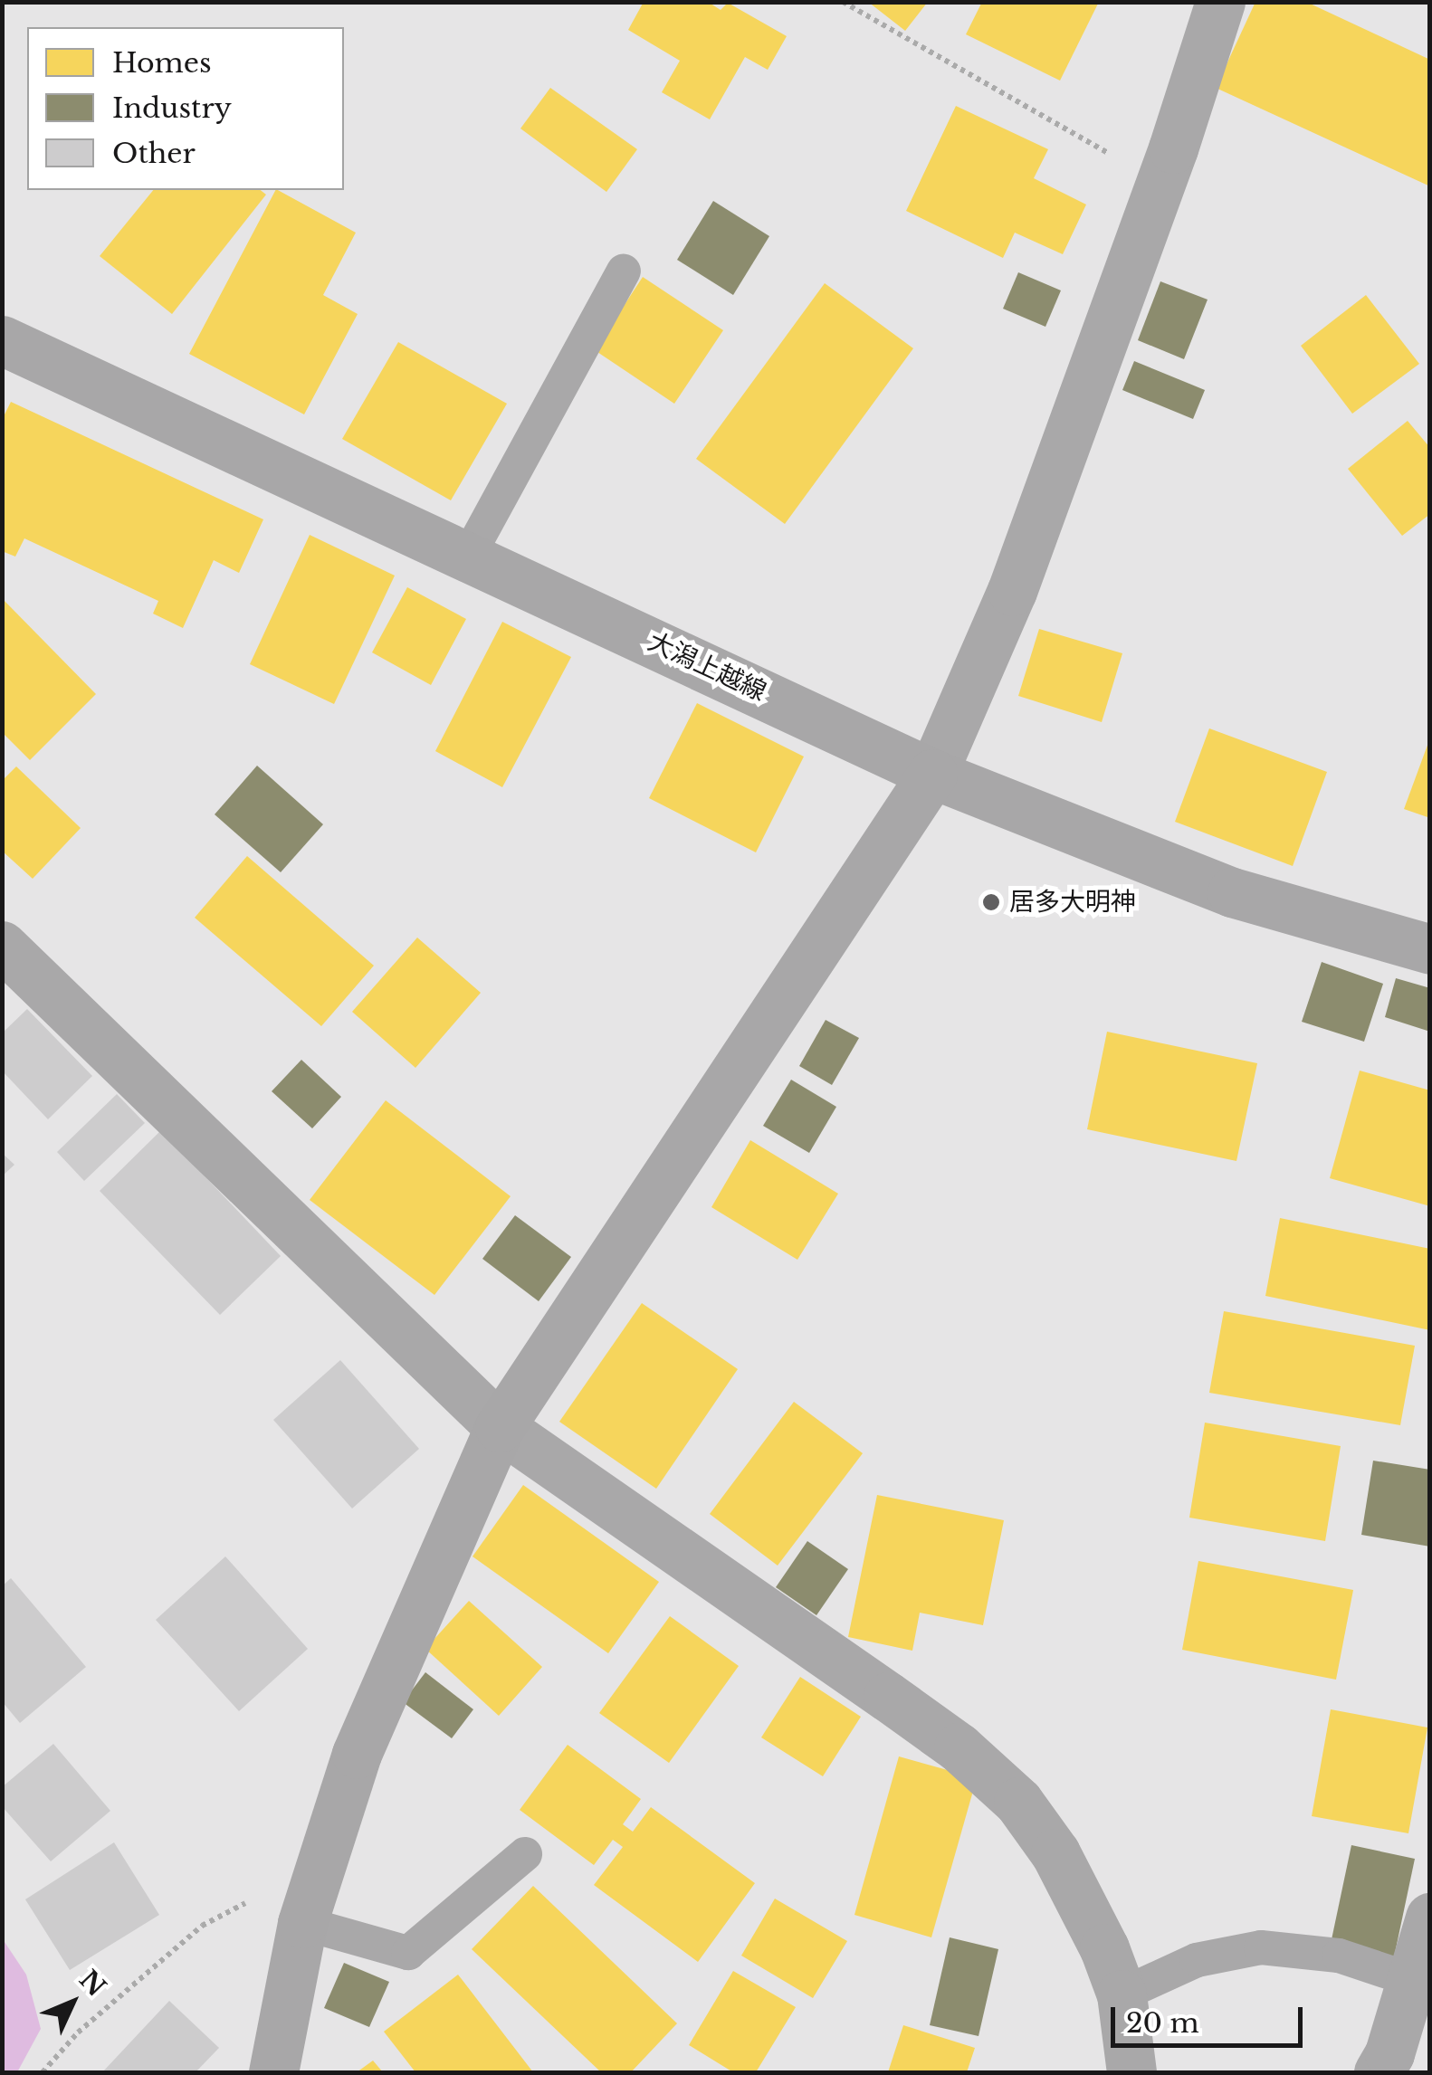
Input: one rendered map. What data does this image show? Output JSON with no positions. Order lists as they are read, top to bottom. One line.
{"streets":{"main road":["大潟上越線"]},"places":["居多大明神"],"legend":["Homes","Industry","Other"],"scale_bar":"20 m","north":"top right"}
